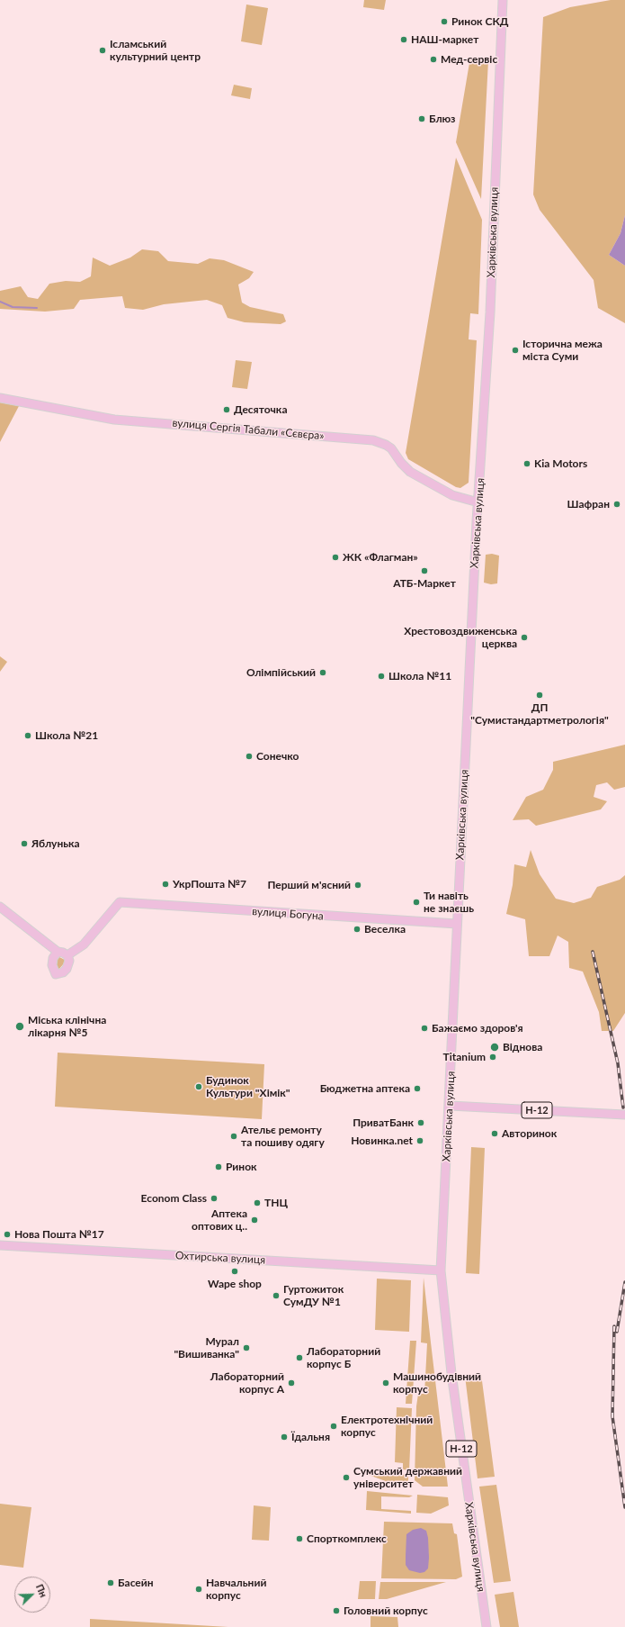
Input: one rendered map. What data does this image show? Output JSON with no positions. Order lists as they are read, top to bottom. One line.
{"streets":{"main road":["Харківська вулиця","вулиця Сергія Табали «Сєвєра»","вулиця Богуна","Н-12","Охтирська вулиця"]},"crossings":[["Харківська вулиця","вулиця Сергія Табали «Сєвєра»"],["Харківська вулиця","вулиця Богуна"],["Харківська вулиця","Н-12"],["Харківська вулиця","Охтирська вулиця"]],"places":["Ринок СКД","НАШ-маркет","Ісламський культурний центр","Мед-сервіс","Блюз","Історична межа міста Суми","Десяточка","Kia Motors","Шафран","ЖК «Флагман»","АТБ-Маркет","Хрестовоздвиженська церква","Олімпійський","Школа №11","ДП \"Сумистандартметрологія\"","Школа №21","Сонечко","Яблунька","УкрПошта №7","Перший м'ясний","Ти навіть не знаєшь","Веселка","Міська клінічна лікарня №5","Бажаємо здоров'я","Віднова","Titanium","Будинок Культури \"Хімік\"","Бюджетна аптека","ПриватБанк","Авторинок","Ательє ремонту та пошиву одягу","Новинка.net","Ринок","Econom Class","ТНЦ","Аптека оптових ц..","Нова Пошта №17","Wape shop","Гуртожиток СумДУ №1","Мурал \"Вишиванка\"","Лабораторний корпус Б","Лабораторний корпус А","Машинобудівний корпус","Електротехнічний корпус","Їдальня","Сумський державний університет","Спорткомплекс","Басейн","Навчальний корпус","Головний корпус"],"north":"top right"}
